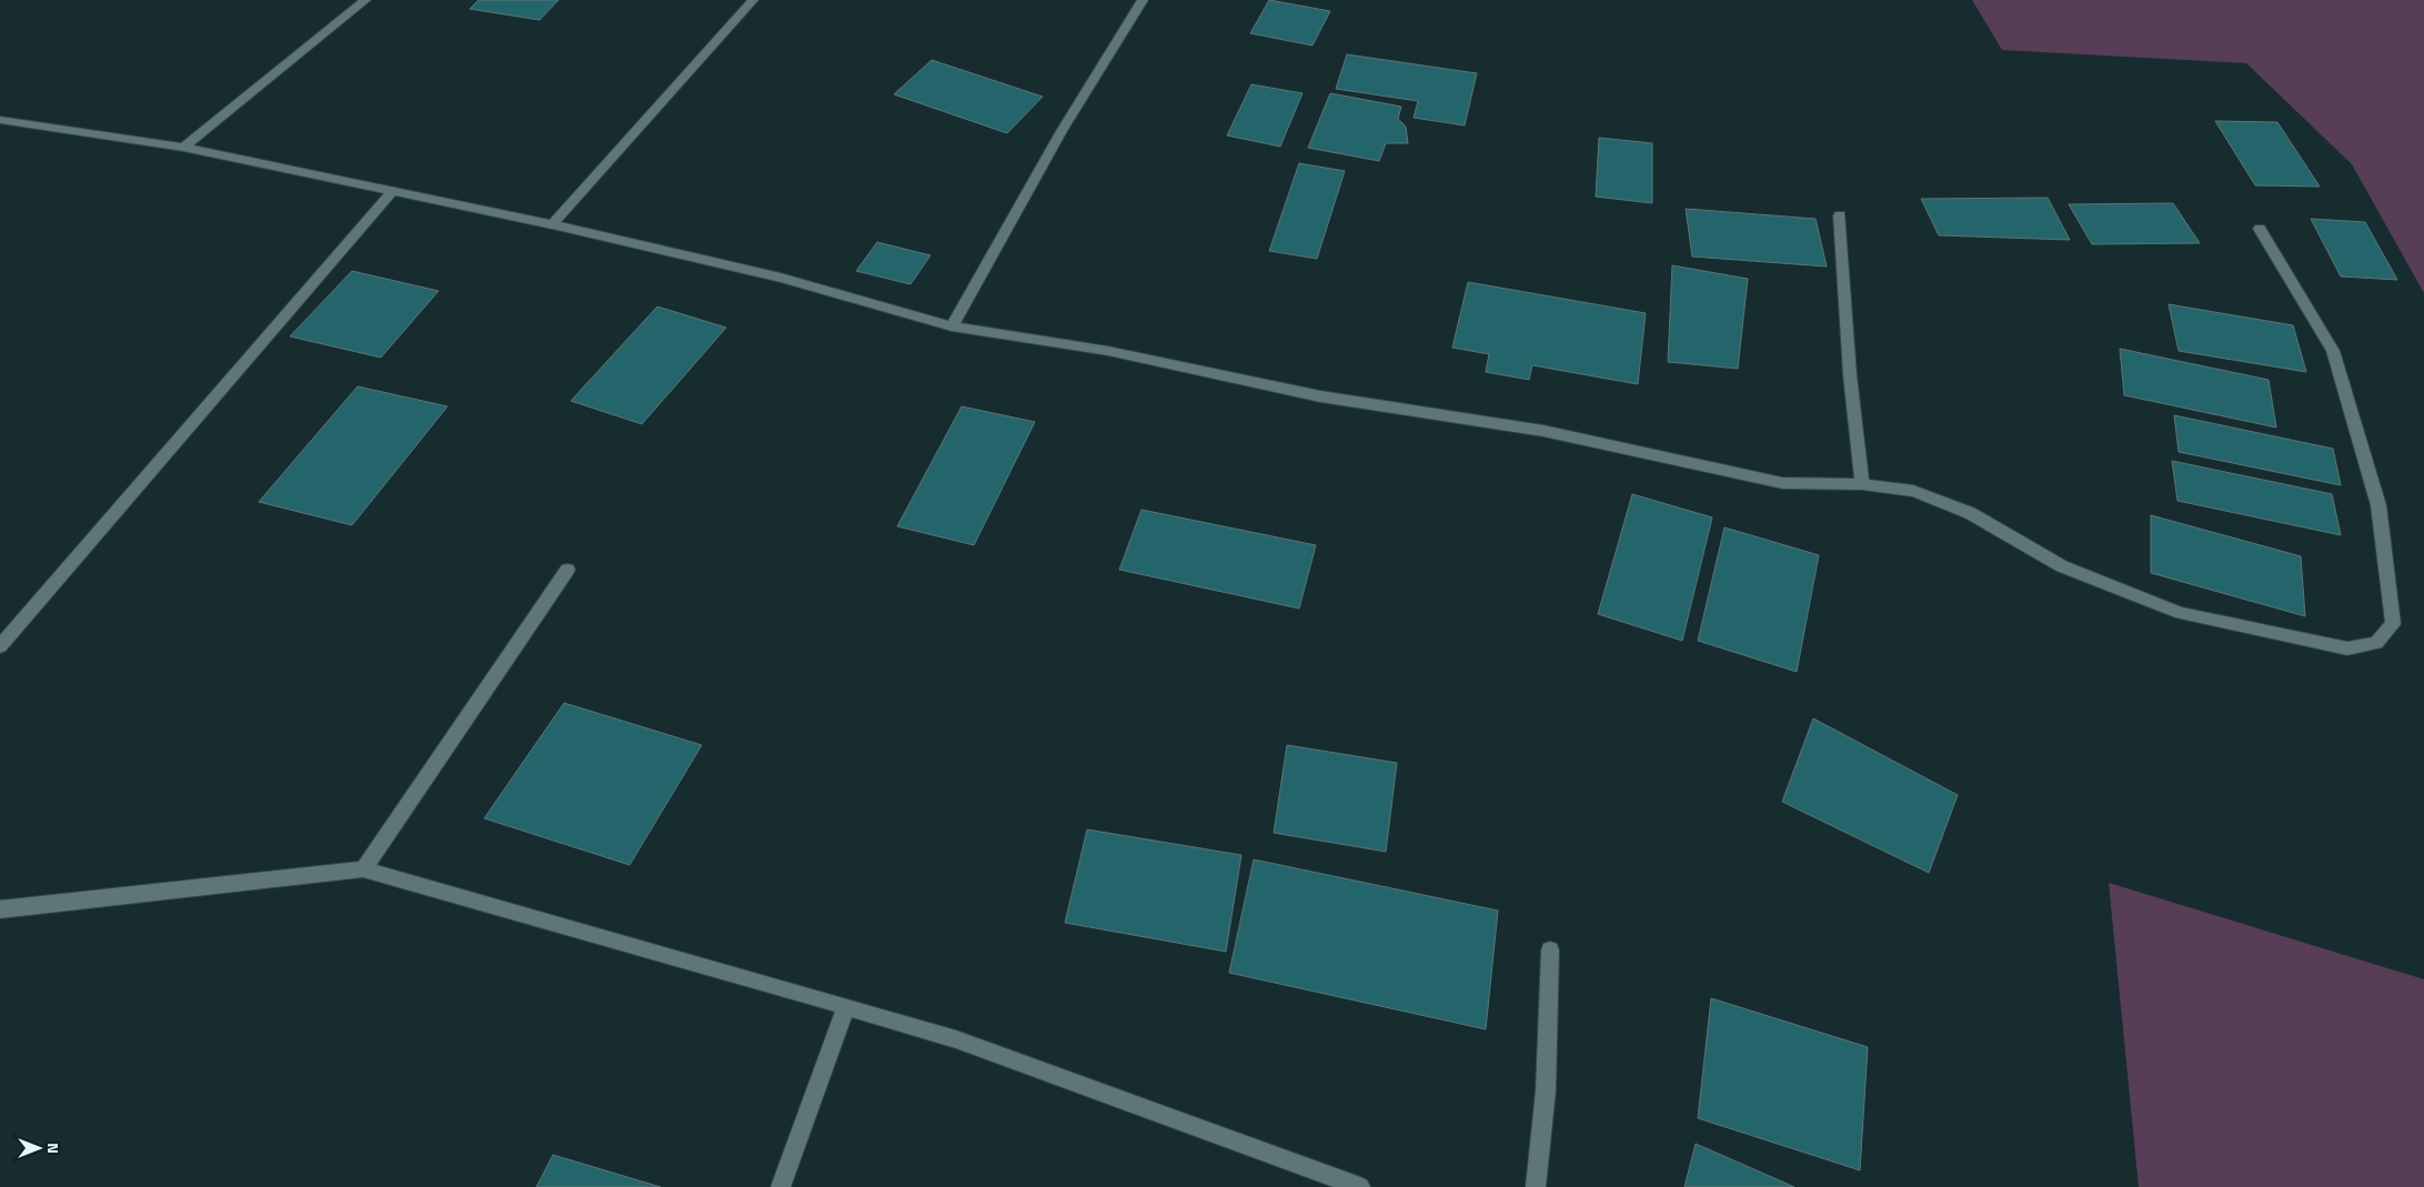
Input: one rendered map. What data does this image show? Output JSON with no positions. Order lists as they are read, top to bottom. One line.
{"north":"right"}
